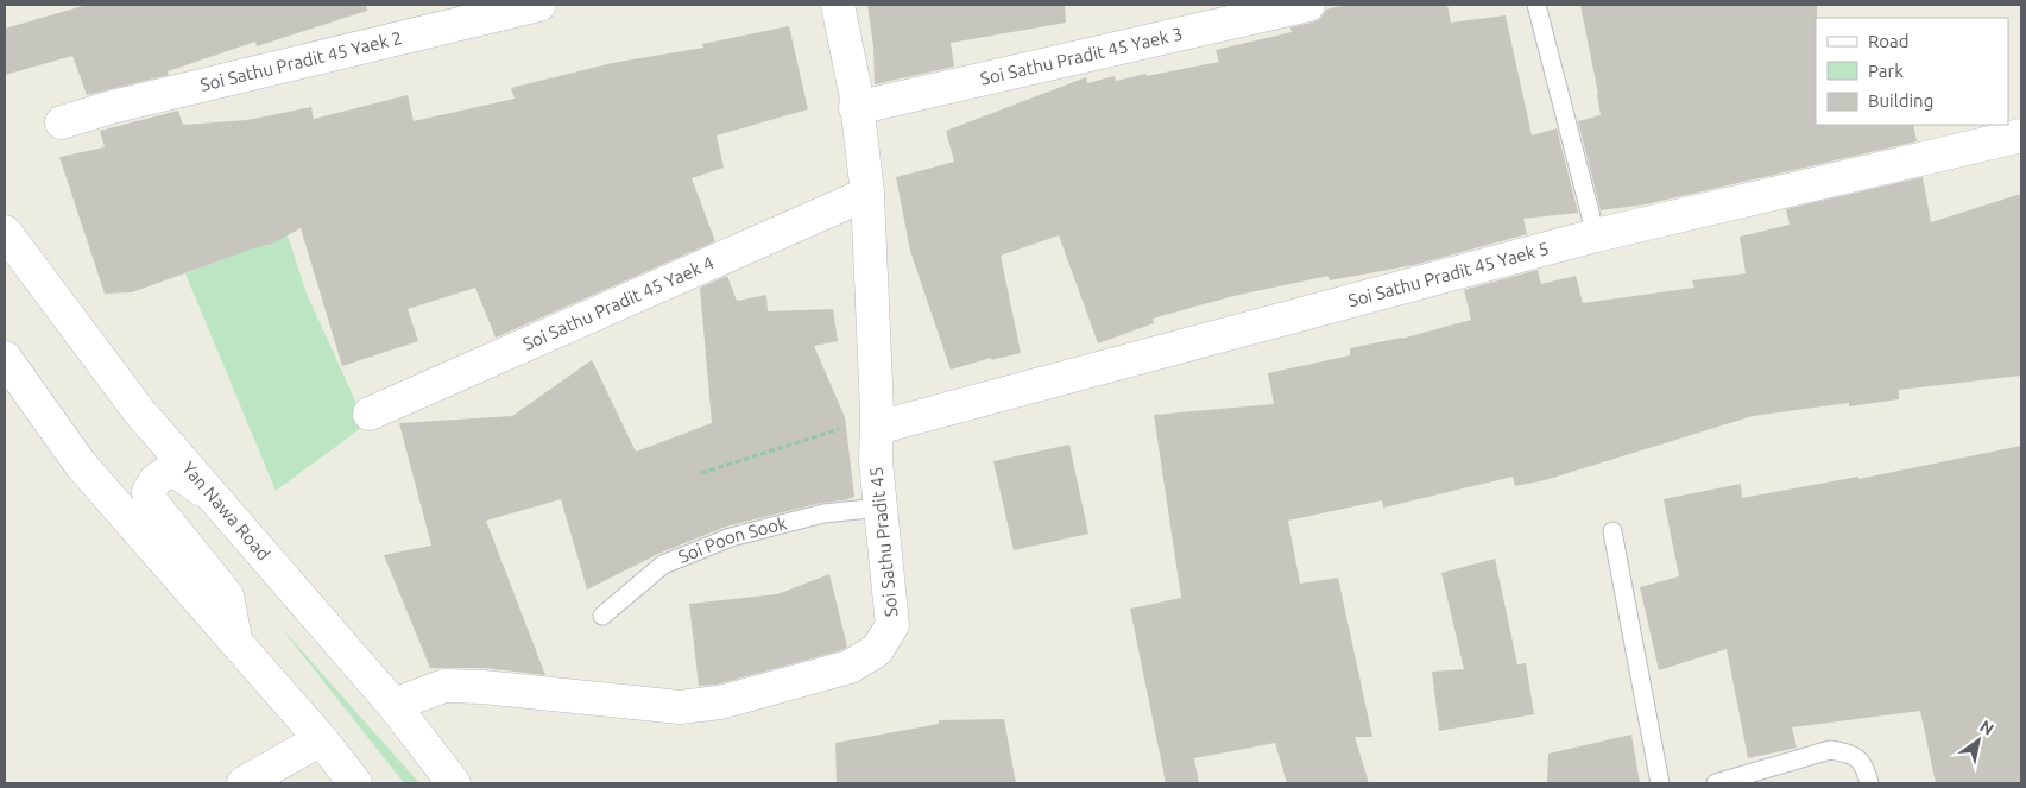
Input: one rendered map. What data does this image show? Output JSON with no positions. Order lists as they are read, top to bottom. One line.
{"streets":{"street":["Soi Sathu Pradit 45 Yaek 3","Soi Sathu Pradit 45 Yaek 2","Soi Sathu Pradit 45 Yaek 5","Soi Sathu Pradit 45 Yaek 4","Yan Nawa Road","Soi Sathu Pradit 45"],"lane":["Soi Poon Sook"]},"crossings":[["Soi Sathu Pradit 45 Yaek 3","Soi Sathu Pradit 45"],["Soi Sathu Pradit 45 Yaek 5","Soi Sathu Pradit 45"],["Soi Sathu Pradit 45 Yaek 4","Soi Sathu Pradit 45"],["Yan Nawa Road","Soi Sathu Pradit 45"],["Soi Poon Sook","Soi Sathu Pradit 45"]],"legend":["Road","Park","Building"],"north":"top right"}
